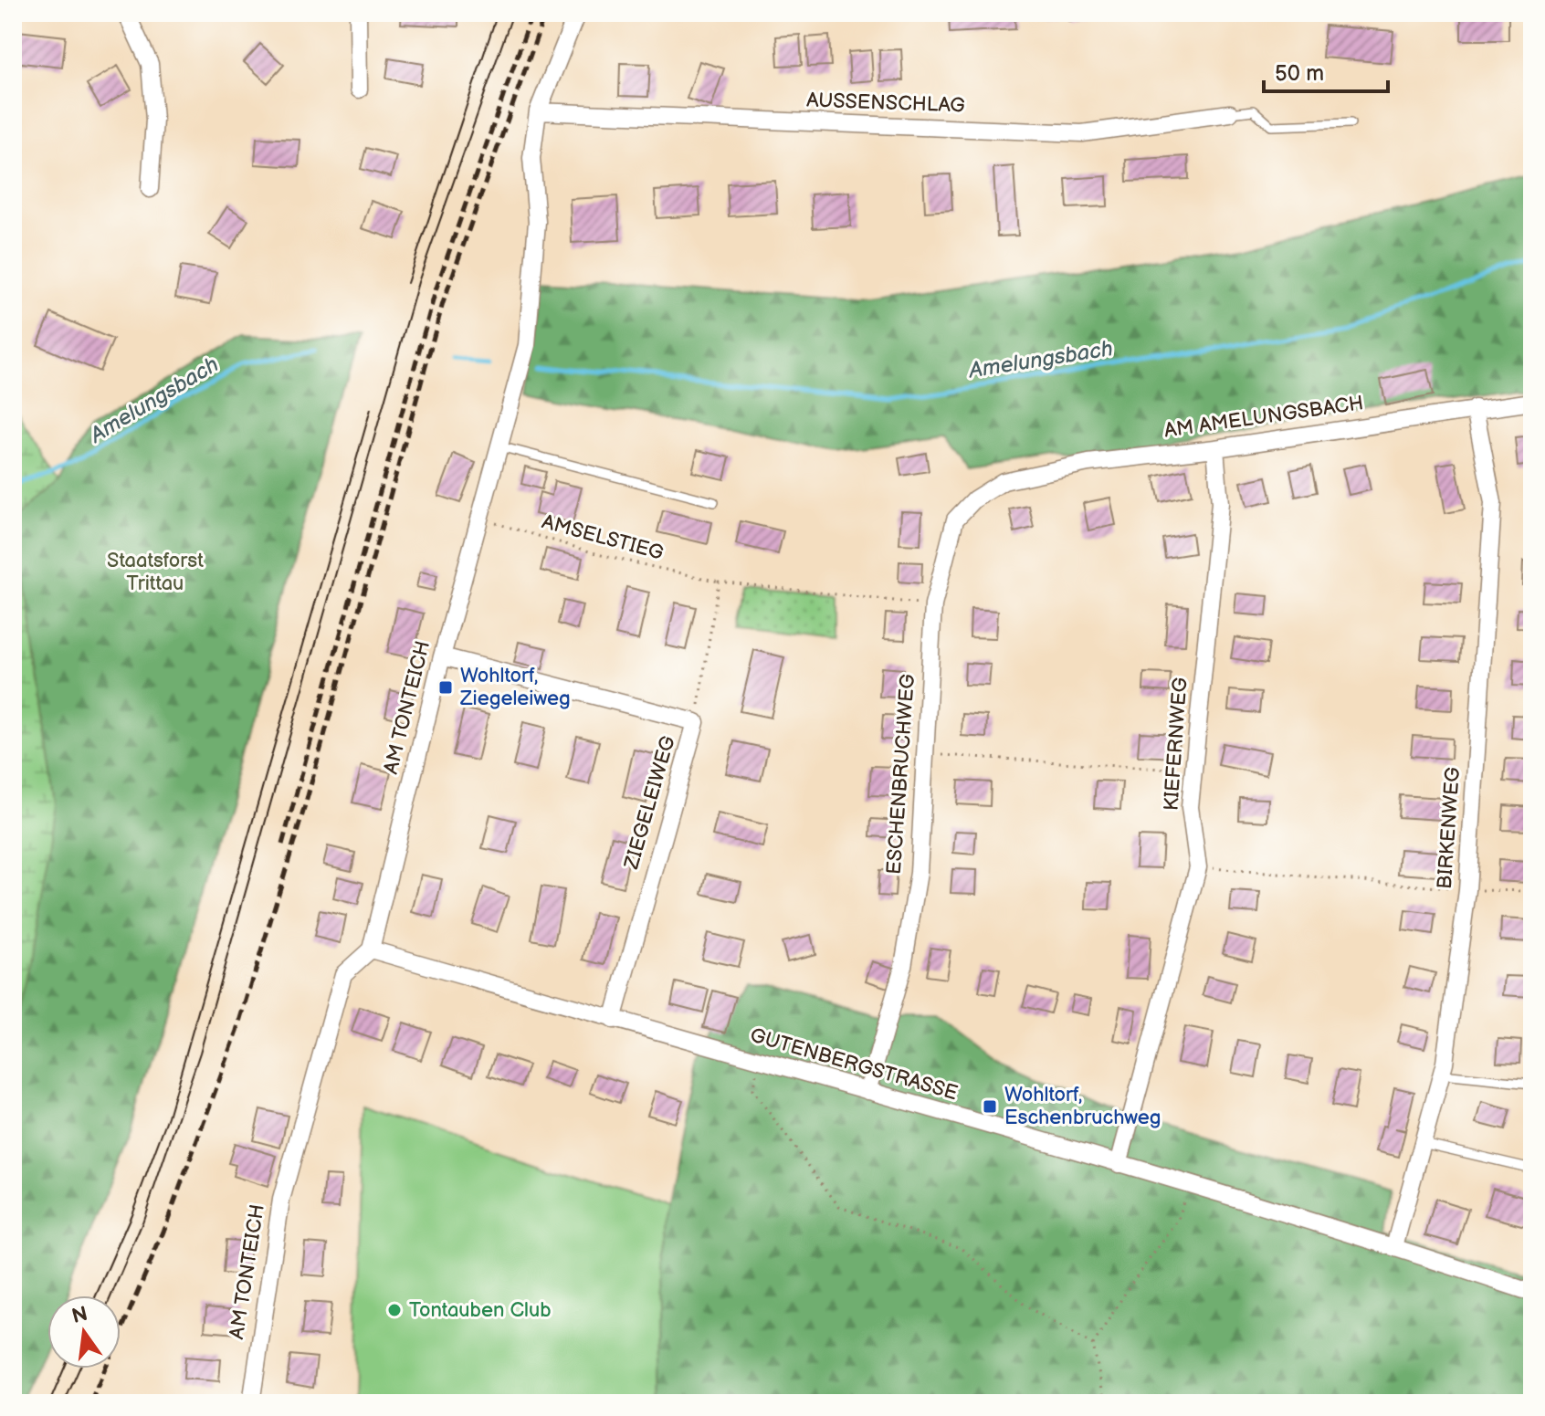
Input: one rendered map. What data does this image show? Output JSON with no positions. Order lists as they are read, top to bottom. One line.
{"streets":{"street":["AUSSENSCHLAG","AM AMELUNGSBACH","AM TONTEICH","KIEFERNWEG","ESCHENBRUCHWEG","ZIEGELEIWEG","BIRKENWEG","GUTENBERGSTRASSE"],"path":["AMSELSTIEG"]},"crossings":[["AUSSENSCHLAG","AM TONTEICH"],["AM AMELUNGSBACH","KIEFERNWEG"],["AM AMELUNGSBACH","ESCHENBRUCHWEG"],["AM AMELUNGSBACH","BIRKENWEG"],["AMSELSTIEG","AM TONTEICH"],["AMSELSTIEG","ESCHENBRUCHWEG"],["AM TONTEICH","ZIEGELEIWEG"],["AM TONTEICH","GUTENBERGSTRASSE"],["KIEFERNWEG","GUTENBERGSTRASSE"],["ESCHENBRUCHWEG","GUTENBERGSTRASSE"],["ZIEGELEIWEG","GUTENBERGSTRASSE"],["BIRKENWEG","GUTENBERGSTRASSE"]],"water":["Amelungsbach"],"parks":["Staatsforst Trittau"],"places":{"transit":["Wohltorf, Ziegeleiweg","Wohltorf, Eschenbruchweg"],"other":["Tontauben Club"]},"scale_bar":"50 m","north":"top"}
